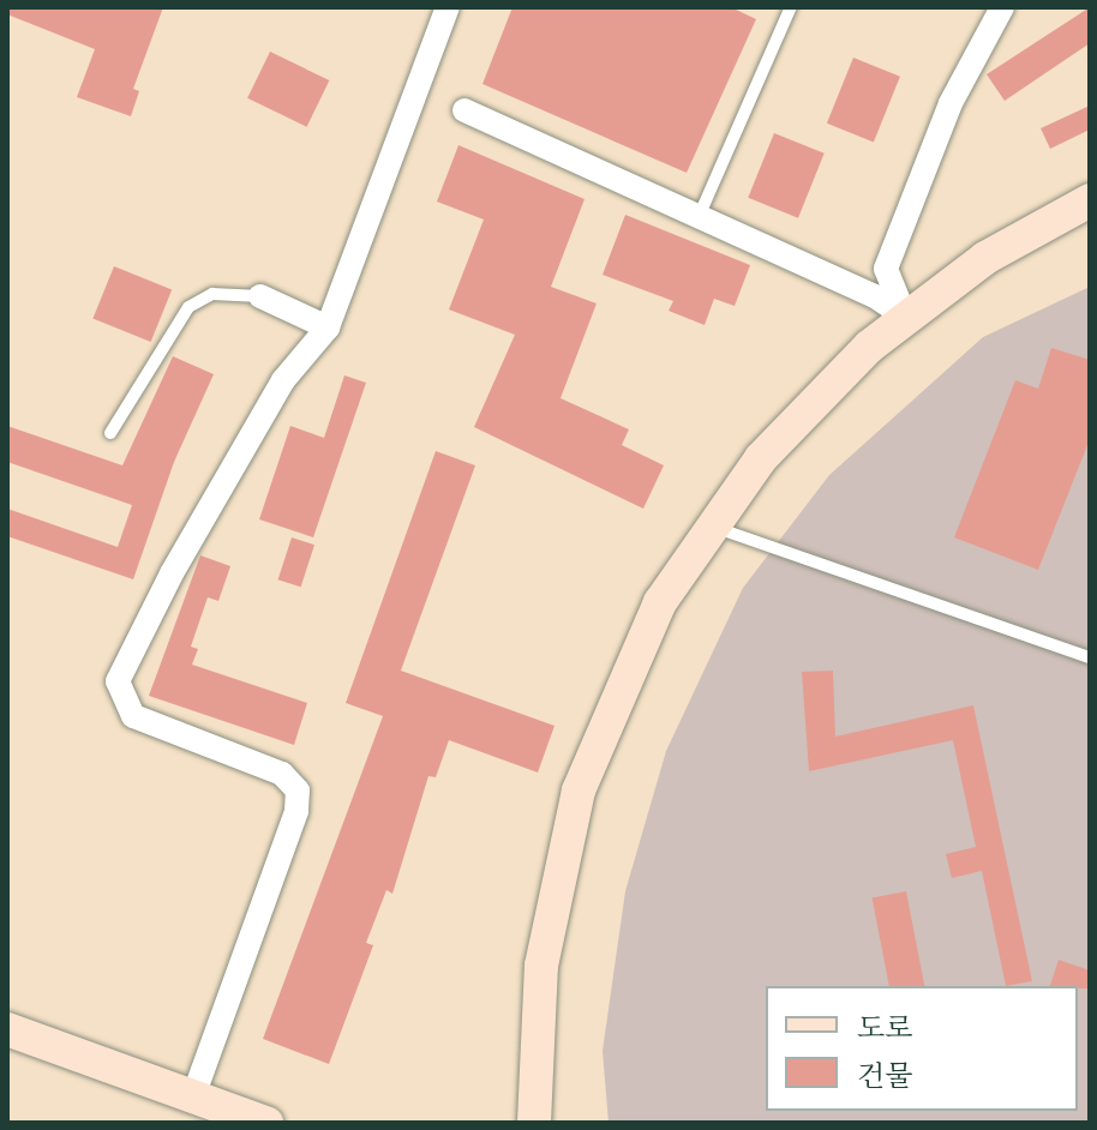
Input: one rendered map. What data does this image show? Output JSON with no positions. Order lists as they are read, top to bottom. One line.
{"legend":["도로","건물"]}
